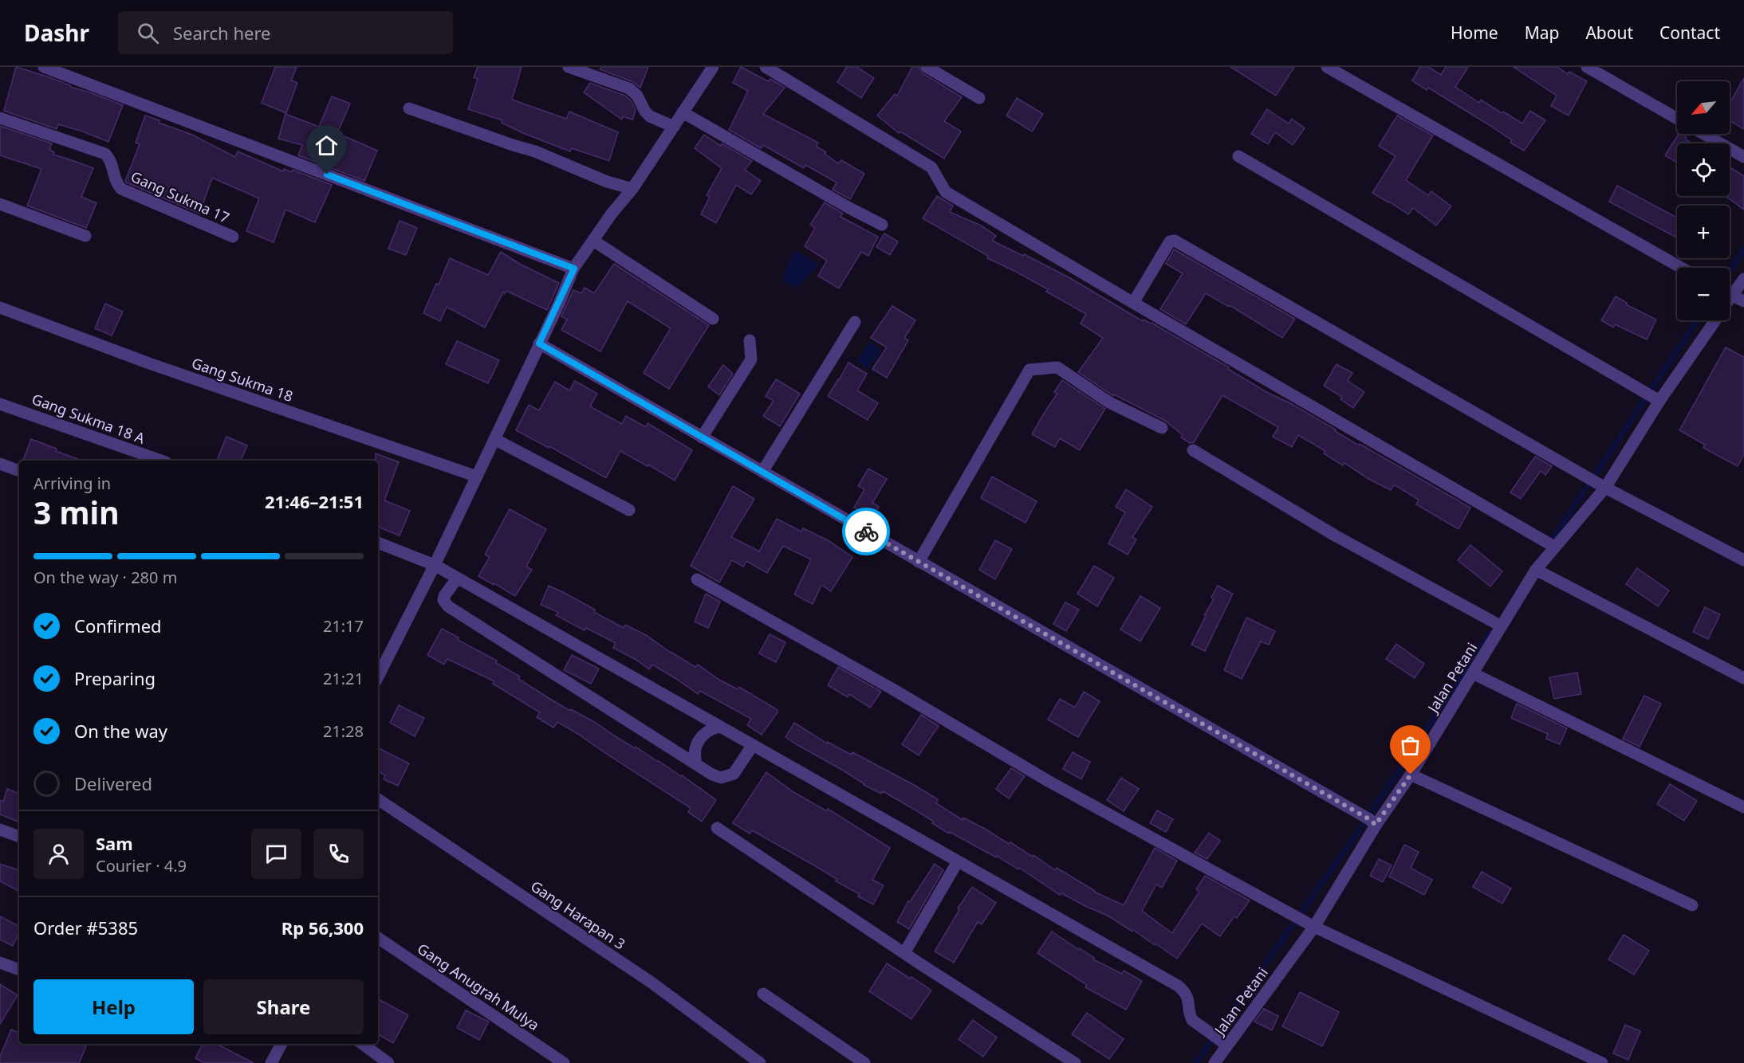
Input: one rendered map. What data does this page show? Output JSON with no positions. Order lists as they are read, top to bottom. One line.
{"streets":{"street":["Gang Sukma 17","Gang Sukma 18","Gang Sukma 18 A","Jalan Petani","Gang Harapan 3","Gang Anugrah Mulya"]},"north":"bottom left","page":{"header":"Dashr","search":"Search here","nav":["Home","Map","About","Contact"],"map_buttons":["+","−"],"heading":["3 min","Arriving in","21:46–21:51"],"panel":["Sam","Courier · 4.9","Order #5385","Rp 56,300"],"bar":"On the way · 280 m","list":[["Confirmed","21:17"],["Preparing","21:21"],["On the way","21:28"],"Delivered"],"buttons":["Help","Share"]}}
